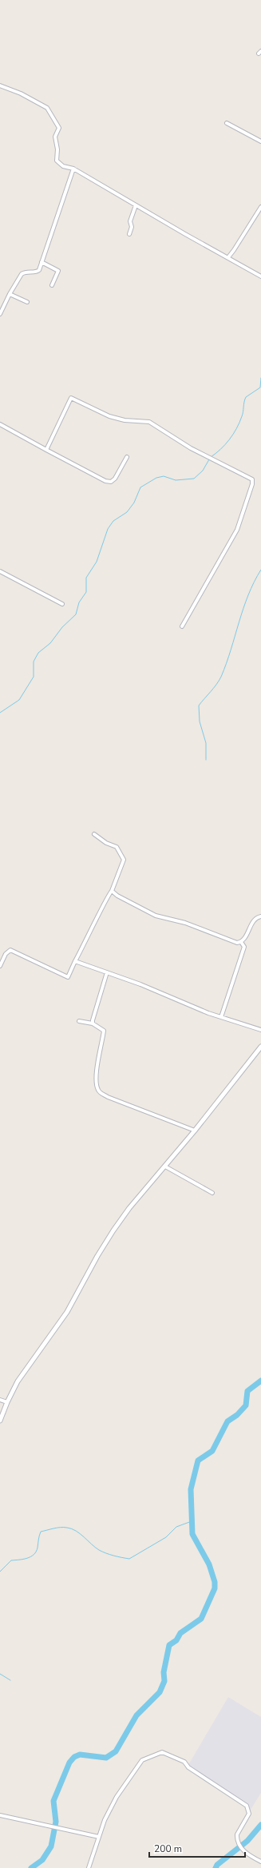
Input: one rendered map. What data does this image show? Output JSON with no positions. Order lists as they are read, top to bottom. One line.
{"scale_bar":"200 m"}
